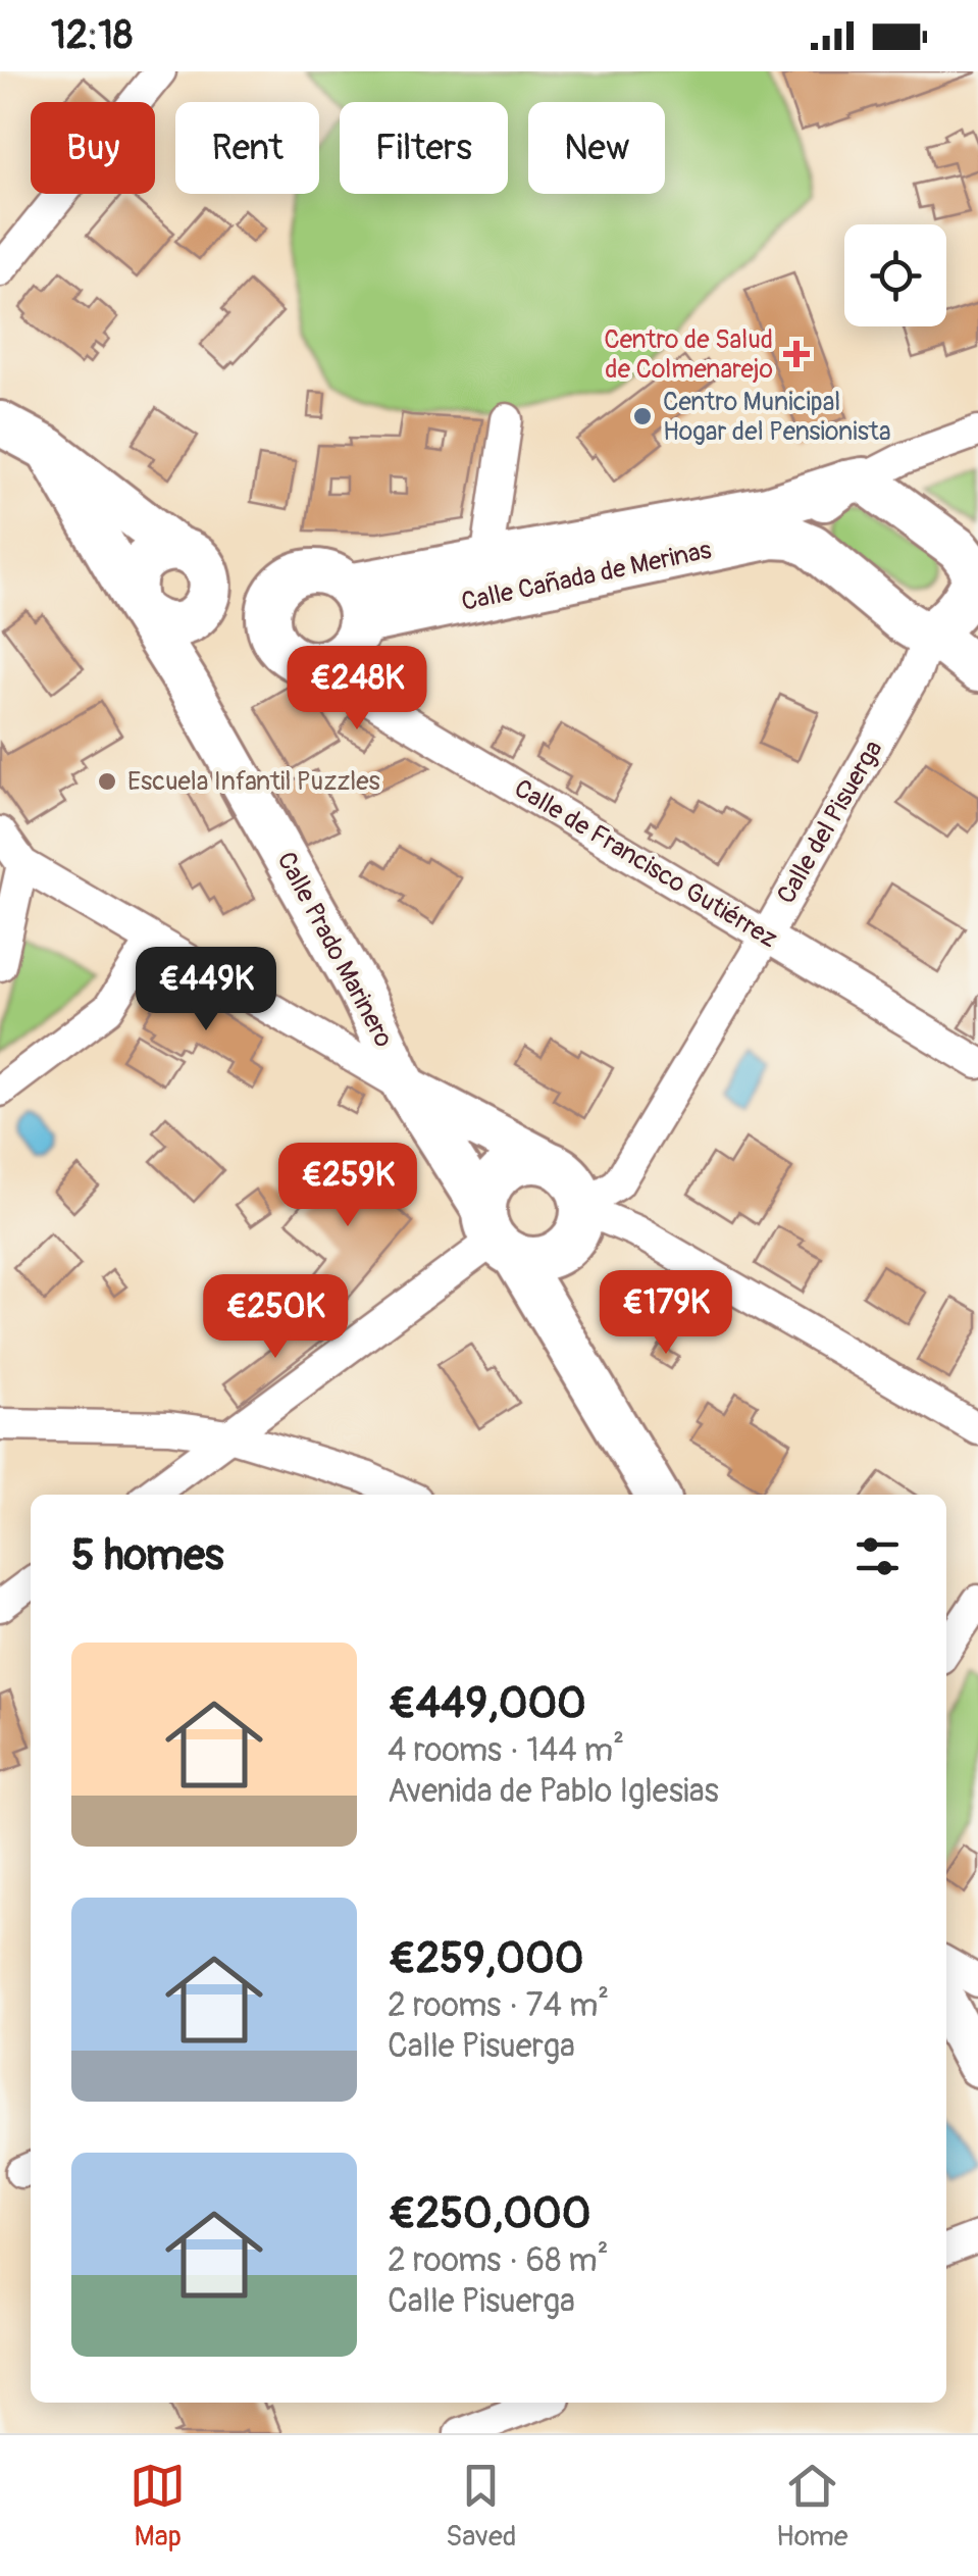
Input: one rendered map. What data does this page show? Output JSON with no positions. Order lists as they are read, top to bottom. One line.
{"streets":{"street":["Calle Cañada de Merinas","Calle del Pisuerga","Calle de Francisco Gutiérrez","Calle Prado Marinero"]},"crossings":[["Calle Cañada de Merinas","Calle de Francisco Gutiérrez"],["Calle del Pisuerga","Calle de Francisco Gutiérrez"],["Calle del Pisuerga","Calle Prado Marinero"]],"places":{"health":["Centro de Salud de Colmenarejo"],"other":["Centro Municipal Hogar del Pensionista","Escuela Infantil Puzzles"]},"page":{"status":"12:18","chip":["Buy","Rent","Filters","New"],"price":["€248K","€449K","€259K","€179K","€250K"],"heading":"5 homes","list":[{"name":"€449,000","note":"4 rooms · 144 m² · Avenida de Pablo Iglesias"},{"name":"€259,000","note":"2 rooms · 74 m² · Calle Pisuerga"},{"name":"€250,000","note":"2 rooms · 68 m² · Calle Pisuerga"}],"tabs":["Map","Saved","Home"]}}
